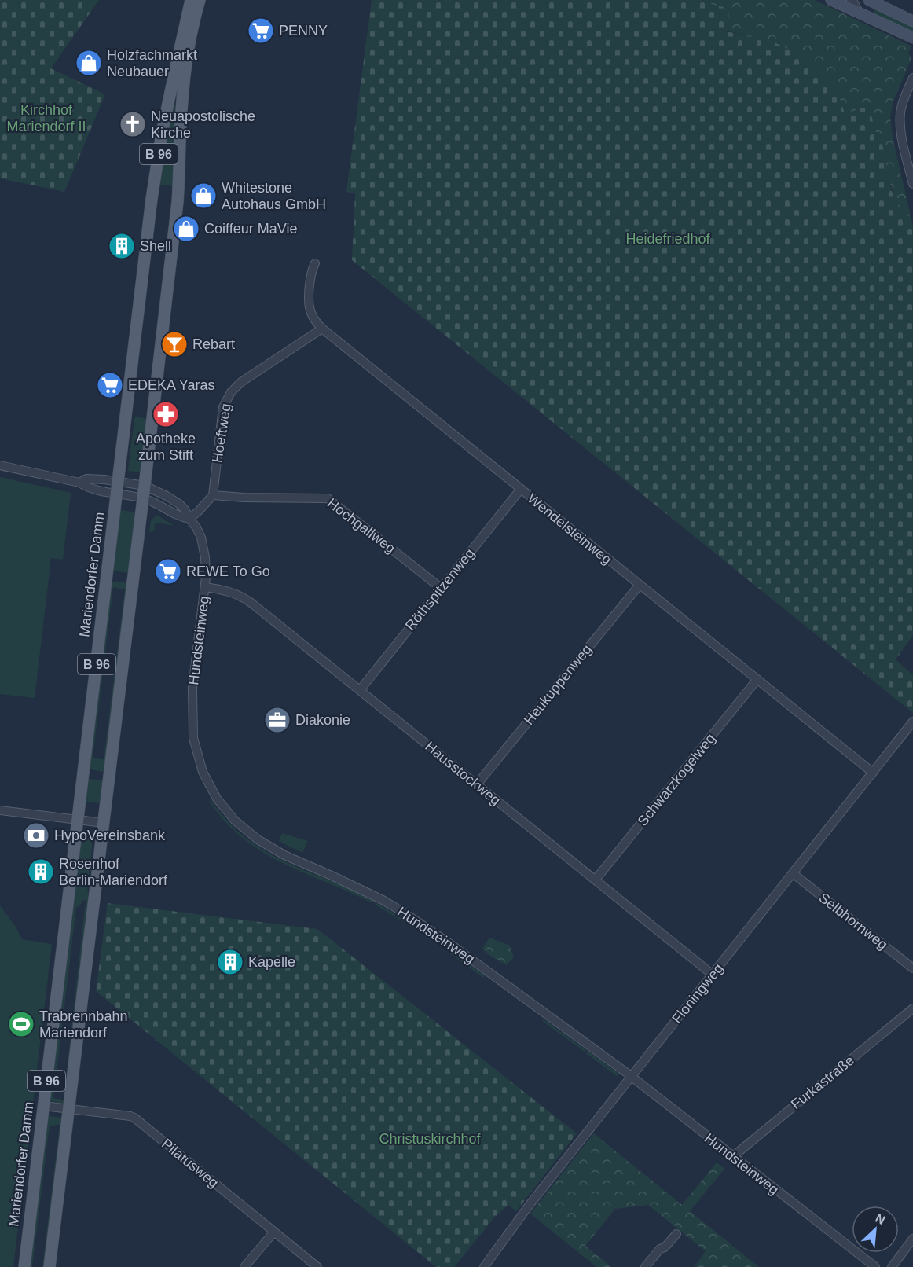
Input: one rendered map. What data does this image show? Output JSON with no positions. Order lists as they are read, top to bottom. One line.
{"streets":{"main road":["B 96","Mariendorfer Damm"],"street":["Hoeftweg","Hochgallweg","Wendelsteinweg","Röthspitzenweg","Hundsteinweg","Heukuppenweg","Hausstockweg","Schwarzkogelweg","Selbhornweg","Floningweg","Furkastraße","Pilatusweg"]},"crossings":[["B 96","Hundsteinweg"],["B 96","Pilatusweg"],["Hoeftweg","Hochgallweg"],["Hoeftweg","Wendelsteinweg"],["Hochgallweg","Röthspitzenweg"],["Wendelsteinweg","Röthspitzenweg"],["Wendelsteinweg","Heukuppenweg"],["Wendelsteinweg","Schwarzkogelweg"],["Wendelsteinweg","Floningweg"],["Mariendorfer Damm","Hundsteinweg"],["Mariendorfer Damm","Pilatusweg"],["Röthspitzenweg","Hausstockweg"],["Hundsteinweg","Hausstockweg"],["Hundsteinweg","Floningweg"],["Hundsteinweg","Furkastraße"],["Heukuppenweg","Hausstockweg"],["Hausstockweg","Schwarzkogelweg"],["Hausstockweg","Floningweg"],["Selbhornweg","Floningweg"]],"parks":["Kirchhof Mariendorf II","Heidefriedhof","Christuskirchhof"],"places":{"supermarket":["PENNY","EDEKA Yaras","REWE To Go"],"shop":["Holzfachmarkt Neubauer","Whitestone Autohaus GmbH","Coiffeur MaVie"],"church":["Neuapostolische Kirche"],"building":["Shell","Rosenhof Berlin-Mariendorf","Kapelle"],"bar":["Rebart"],"pharmacy":["Apotheke zum Stift"],"office":["Diakonie"],"bank":["HypoVereinsbank"],"sports":["Trabrennbahn Mariendorf"]},"north":"top right"}
